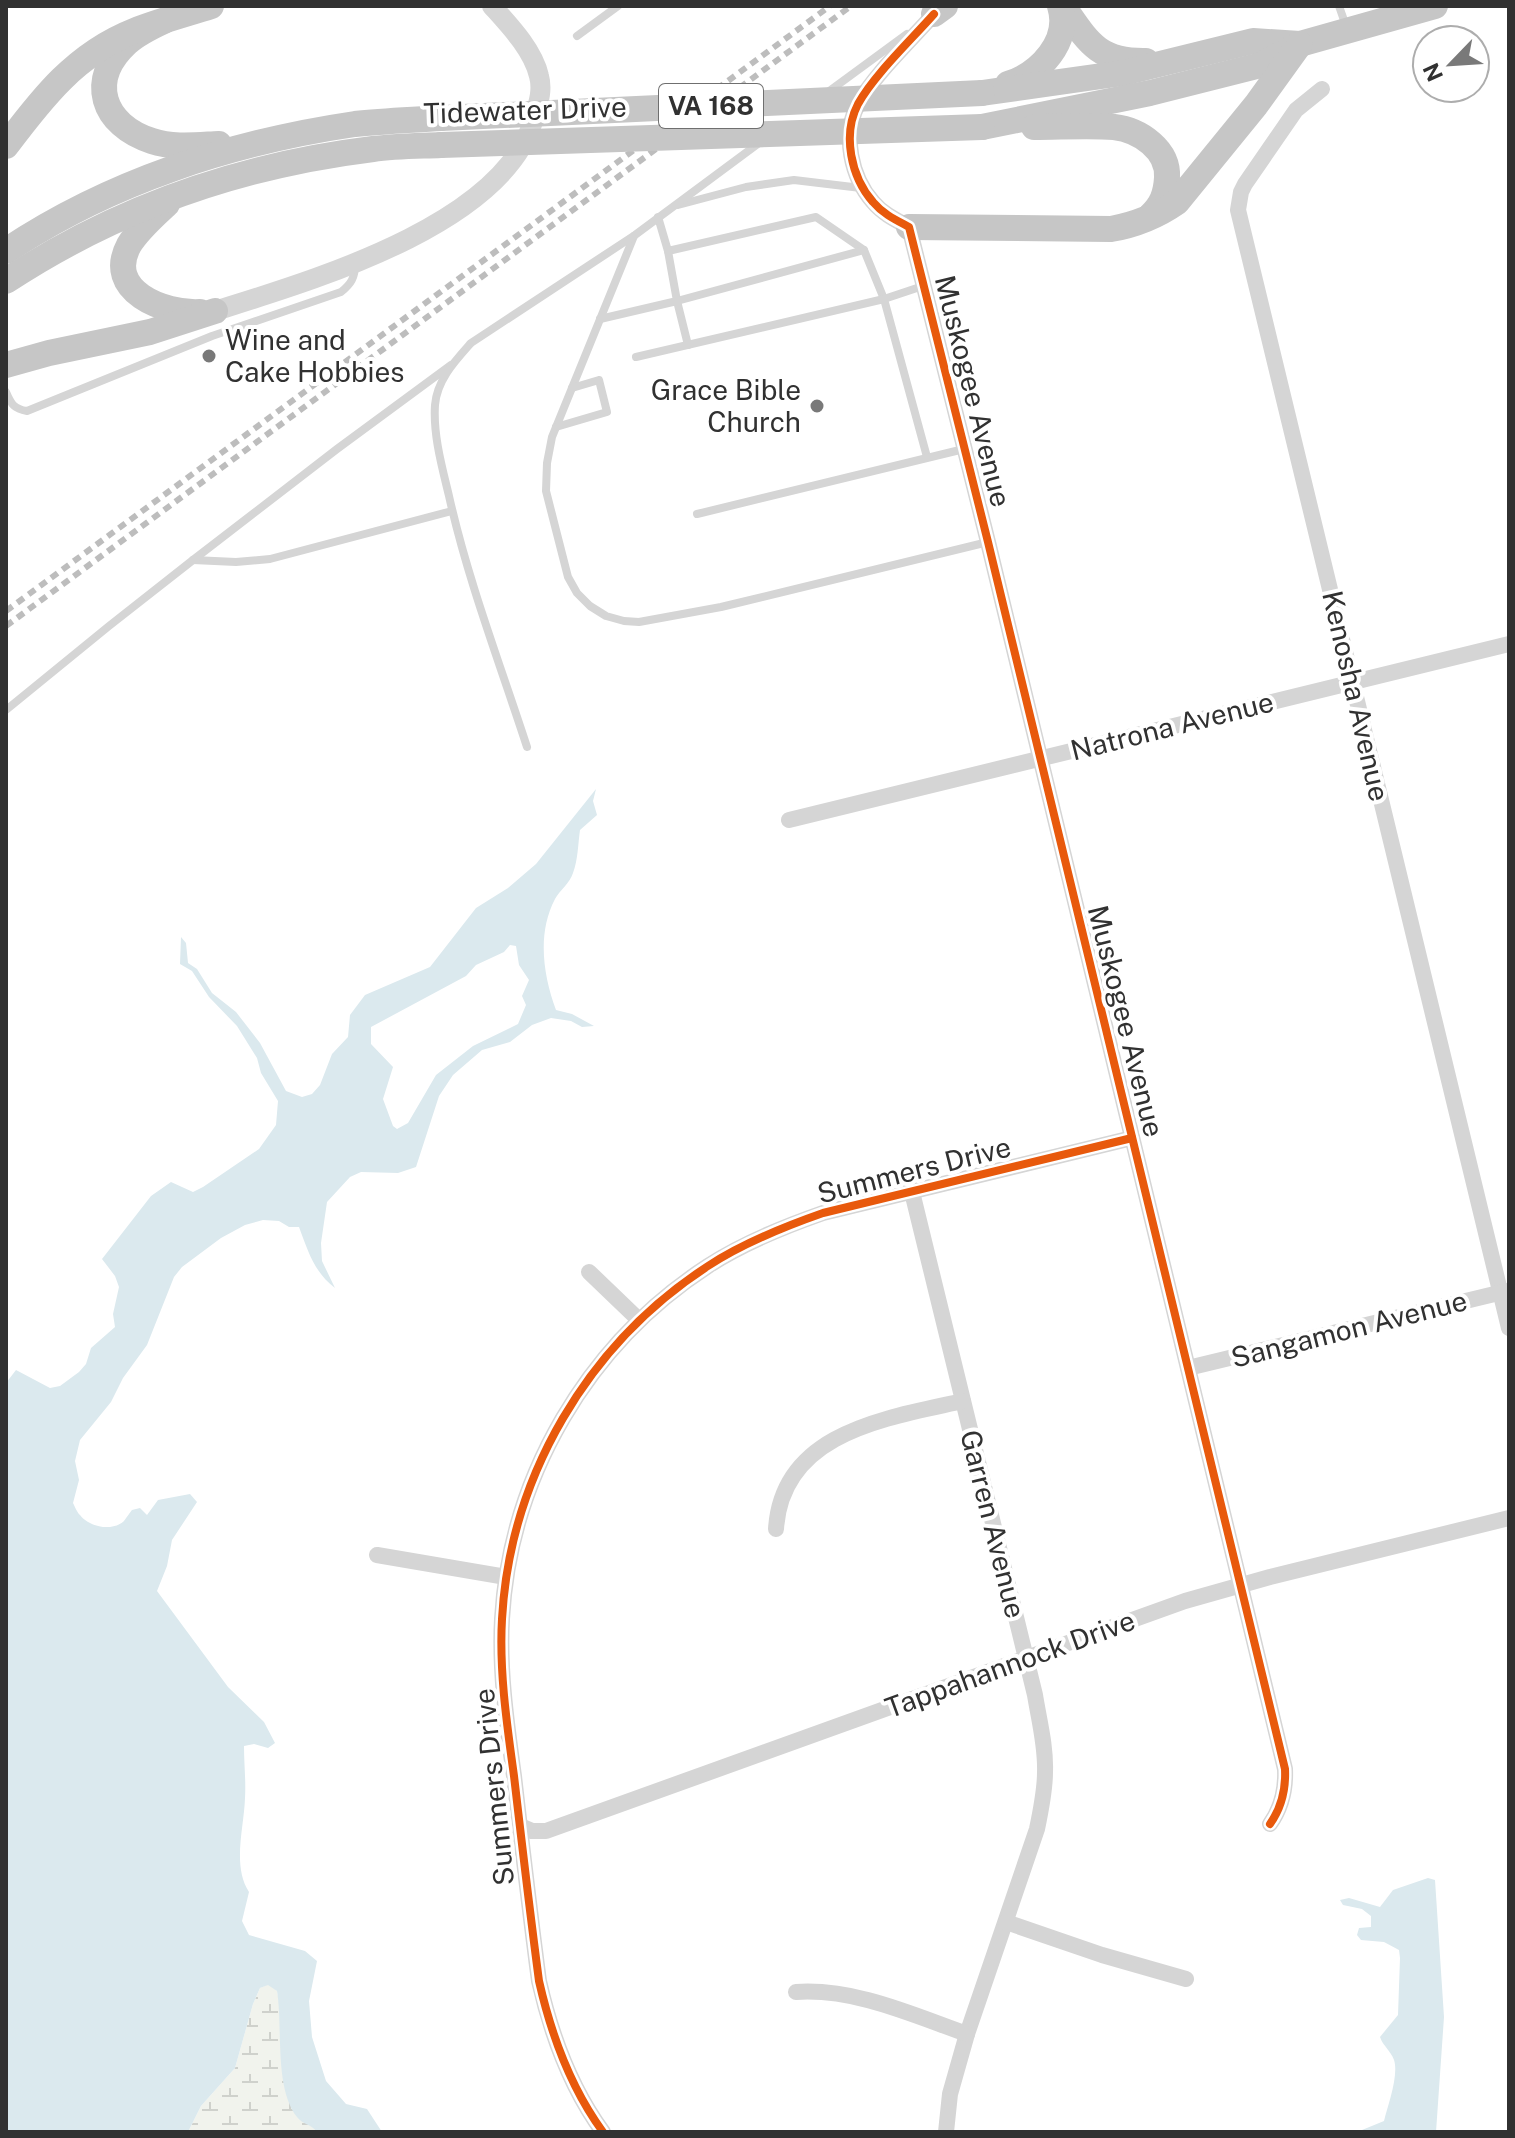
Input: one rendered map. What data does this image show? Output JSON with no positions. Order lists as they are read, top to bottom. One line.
{"streets":{"highway":["VA 168","Tidewater Drive"],"street":["Muskogee Avenue","Kenosha Avenue","Natrona Avenue","Summers Drive","Sangamon Avenue","Garren Avenue","Tappahannock Drive"]},"crossings":[["Muskogee Avenue","Natrona Avenue"],["Muskogee Avenue","Summers Drive"],["Muskogee Avenue","Sangamon Avenue"],["Muskogee Avenue","Tappahannock Drive"],["Kenosha Avenue","Natrona Avenue"],["Kenosha Avenue","Sangamon Avenue"],["Summers Drive","Garren Avenue"],["Summers Drive","Tappahannock Drive"],["Garren Avenue","Tappahannock Drive"]],"places":["Wine and Cake Hobbies","Grace Bible Church"],"north":"bottom left"}
